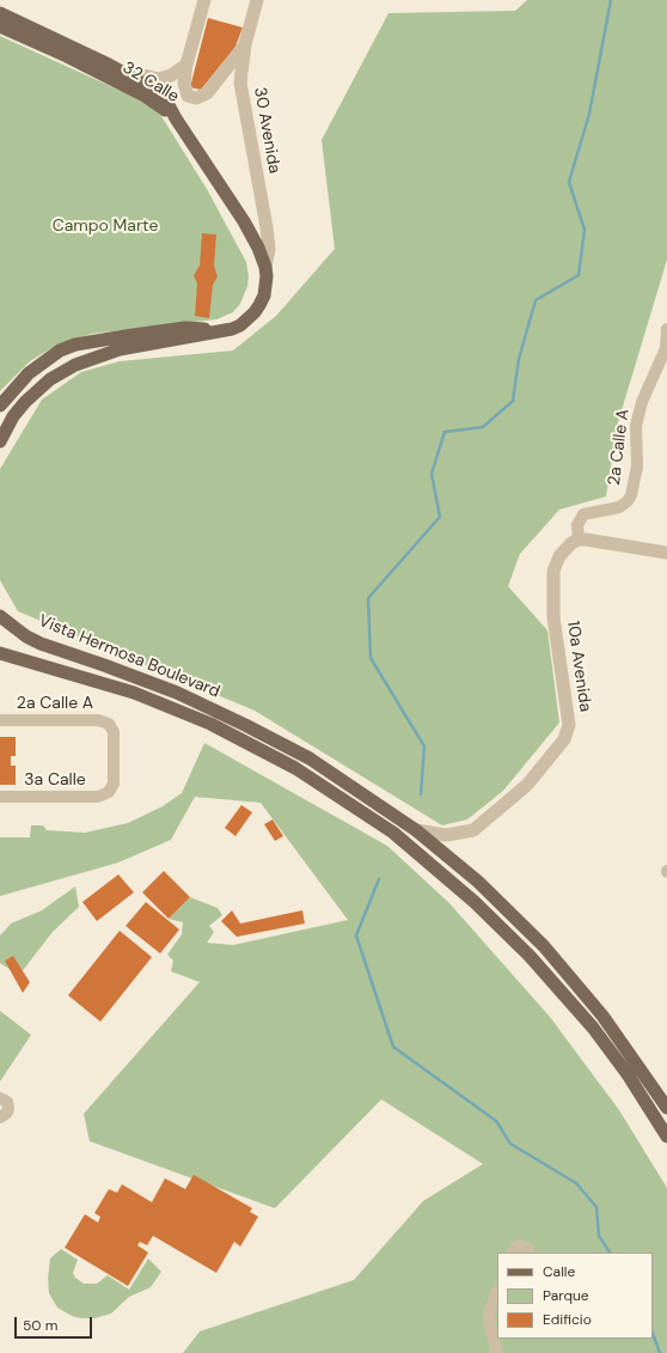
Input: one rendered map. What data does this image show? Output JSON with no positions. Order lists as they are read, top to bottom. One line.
{"streets":{"main road":["32 Calle","Vista Hermosa Boulevard"],"street":["30 Avenida","2a Calle A","10a Avenida","3a Calle"]},"crossings":[["2a Calle A","10a Avenida"],["2a Calle A","3a Calle"],["Vista Hermosa Boulevard","10a Avenida"]],"parks":["Campo Marte"],"legend":["Calle","Parque","Edificio"],"scale_bar":"50 m"}
